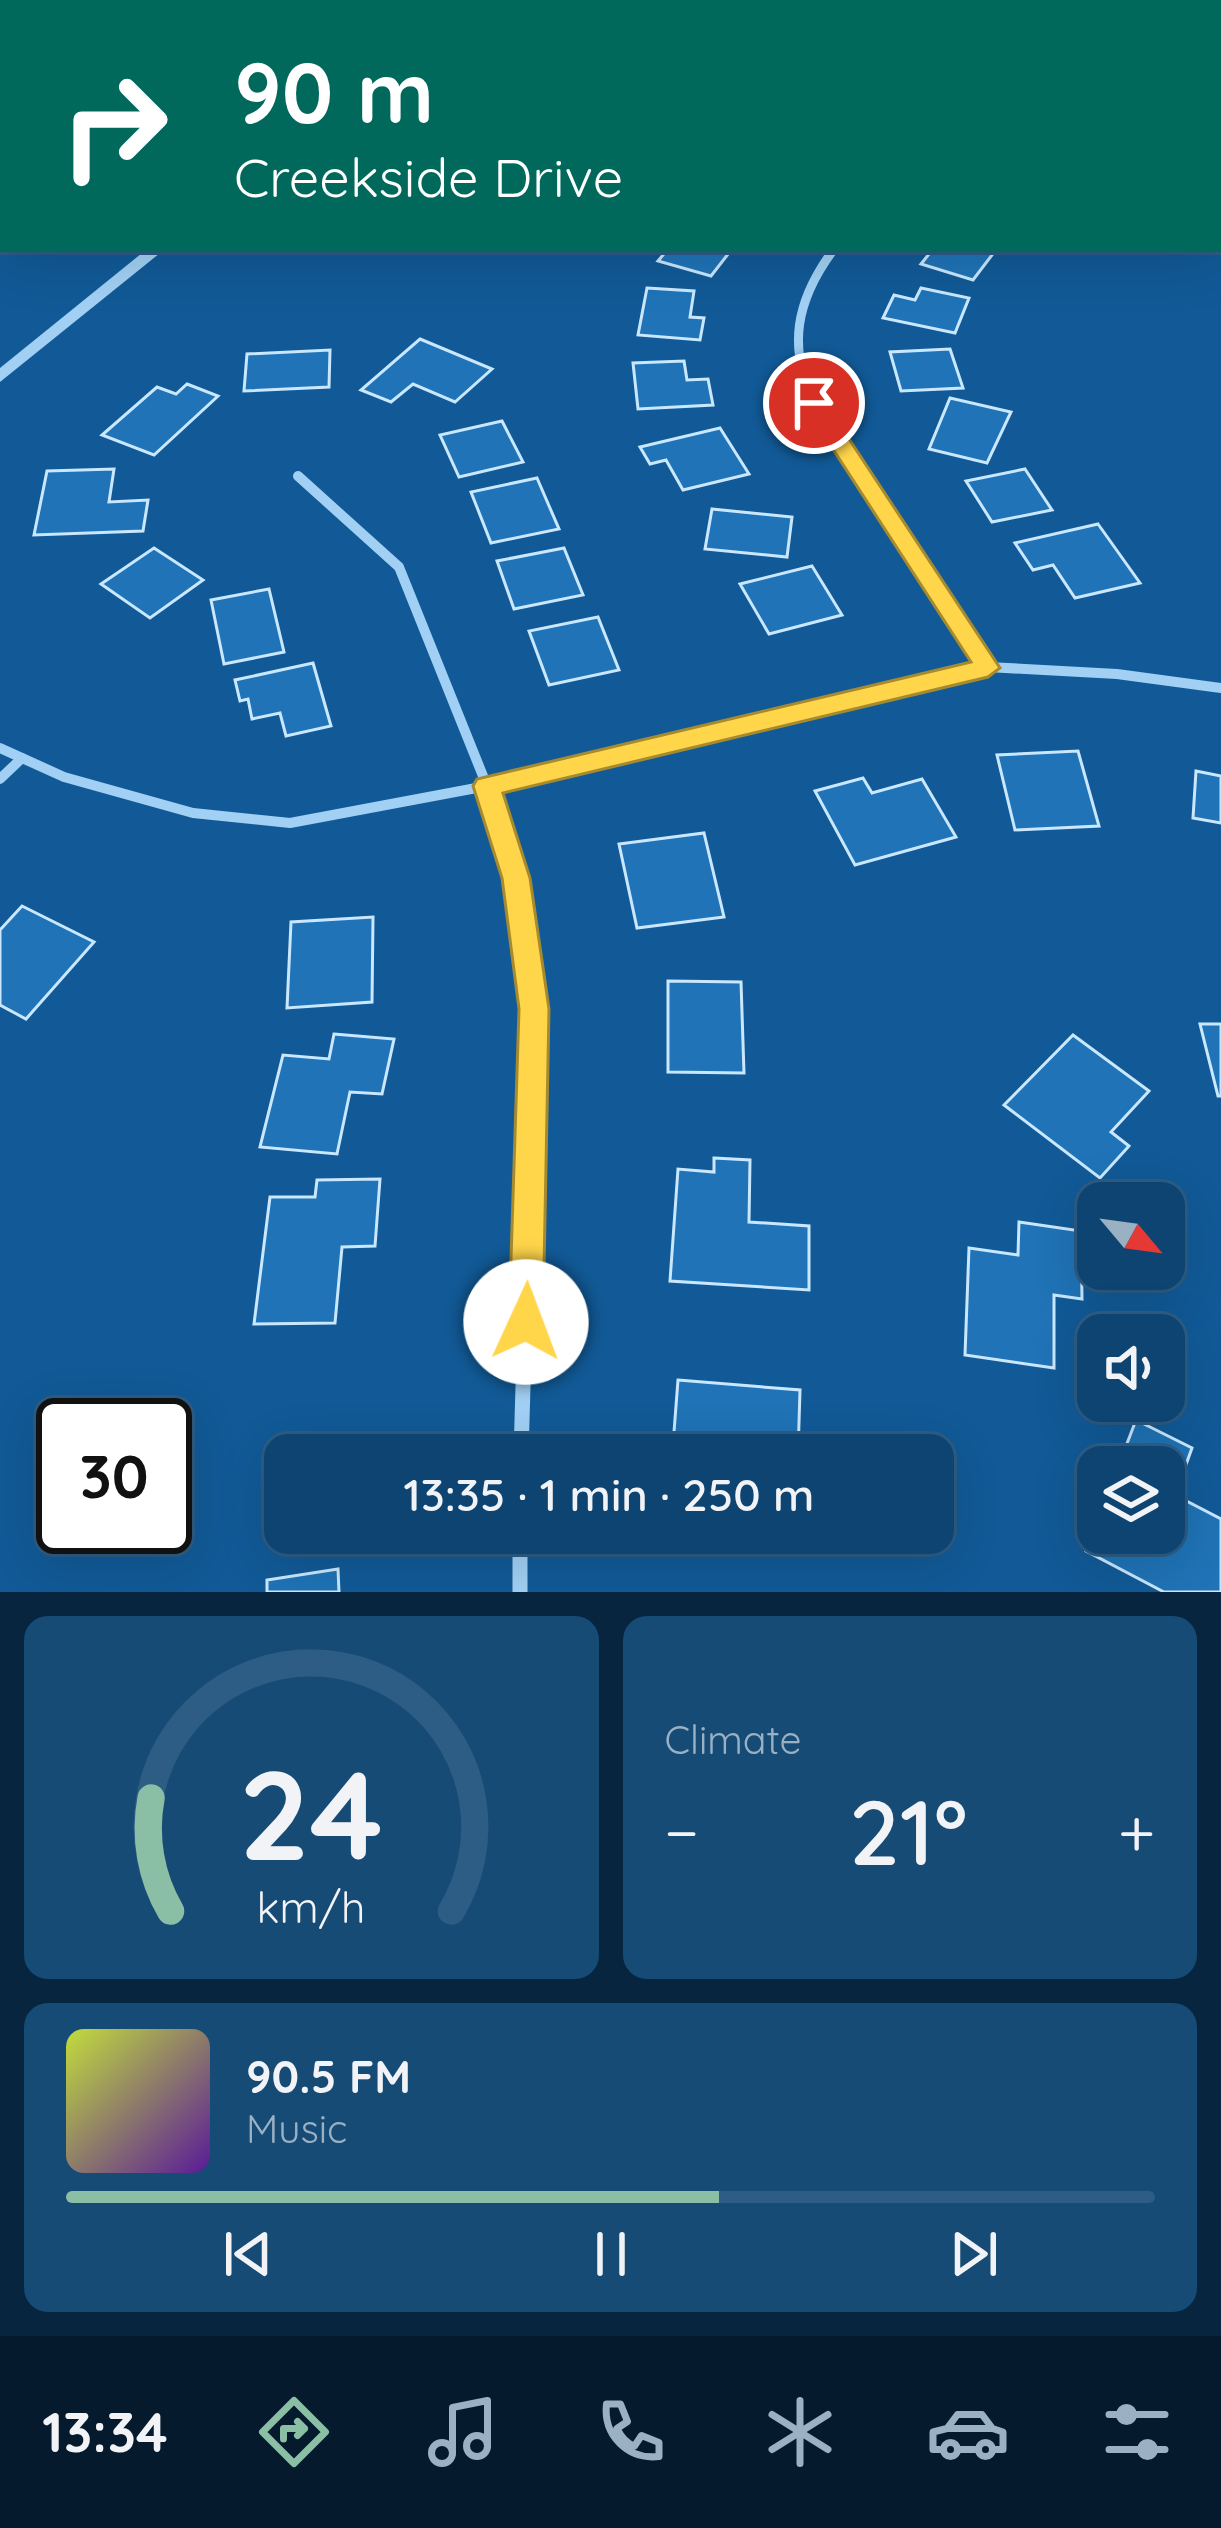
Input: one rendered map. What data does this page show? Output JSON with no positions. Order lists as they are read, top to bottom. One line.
{"north":"bottom right","page":{"turn":["90 m","Creekside Drive"],"limit":"30","trip":"13:35 · 1 min · 250 m","tile":"Climate","heat":["−","21°","+"],"song":["90.5 FM","Music"],"tabs":"13:34","gauge":["24","km/h"]}}
